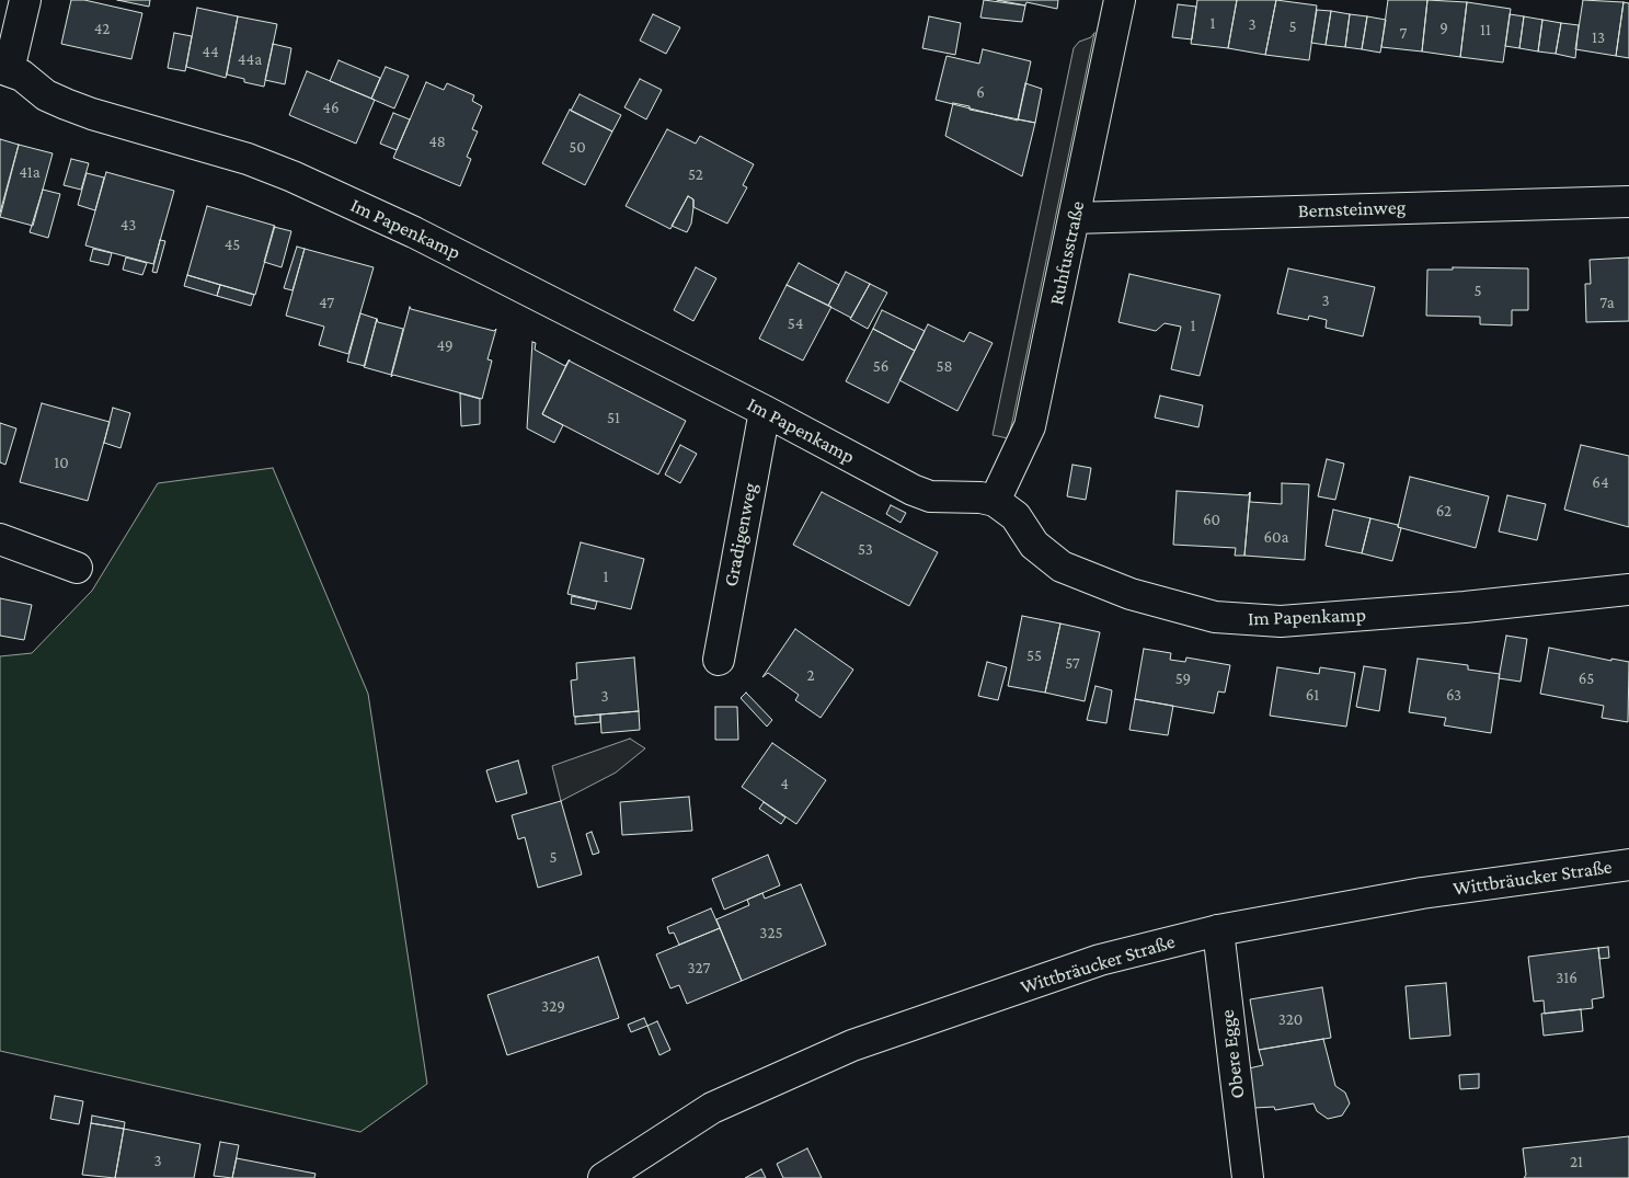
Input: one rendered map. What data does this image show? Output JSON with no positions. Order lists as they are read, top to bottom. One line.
{"streets":{"street":["Bernsteinweg","Im Papenkamp","Ruhfusstraße","Gradigenweg","Wittbräucker Straße","Obere Egge"]},"crossings":[["Bernsteinweg","Ruhfusstraße"],["Im Papenkamp","Ruhfusstraße"],["Im Papenkamp","Gradigenweg"],["Wittbräucker Straße","Obere Egge"]],"house_numbers":["1","3","5","9","42","11","7","13","44","44a","6","46","48","50","41a","52","43","45","5","3","47","7a","54","1","49","56","58","51","10","64","62","60","60a","53","1","55","57","2","59","65","61","63","3","4","5","325","327","316","329","320","3","21"]}
